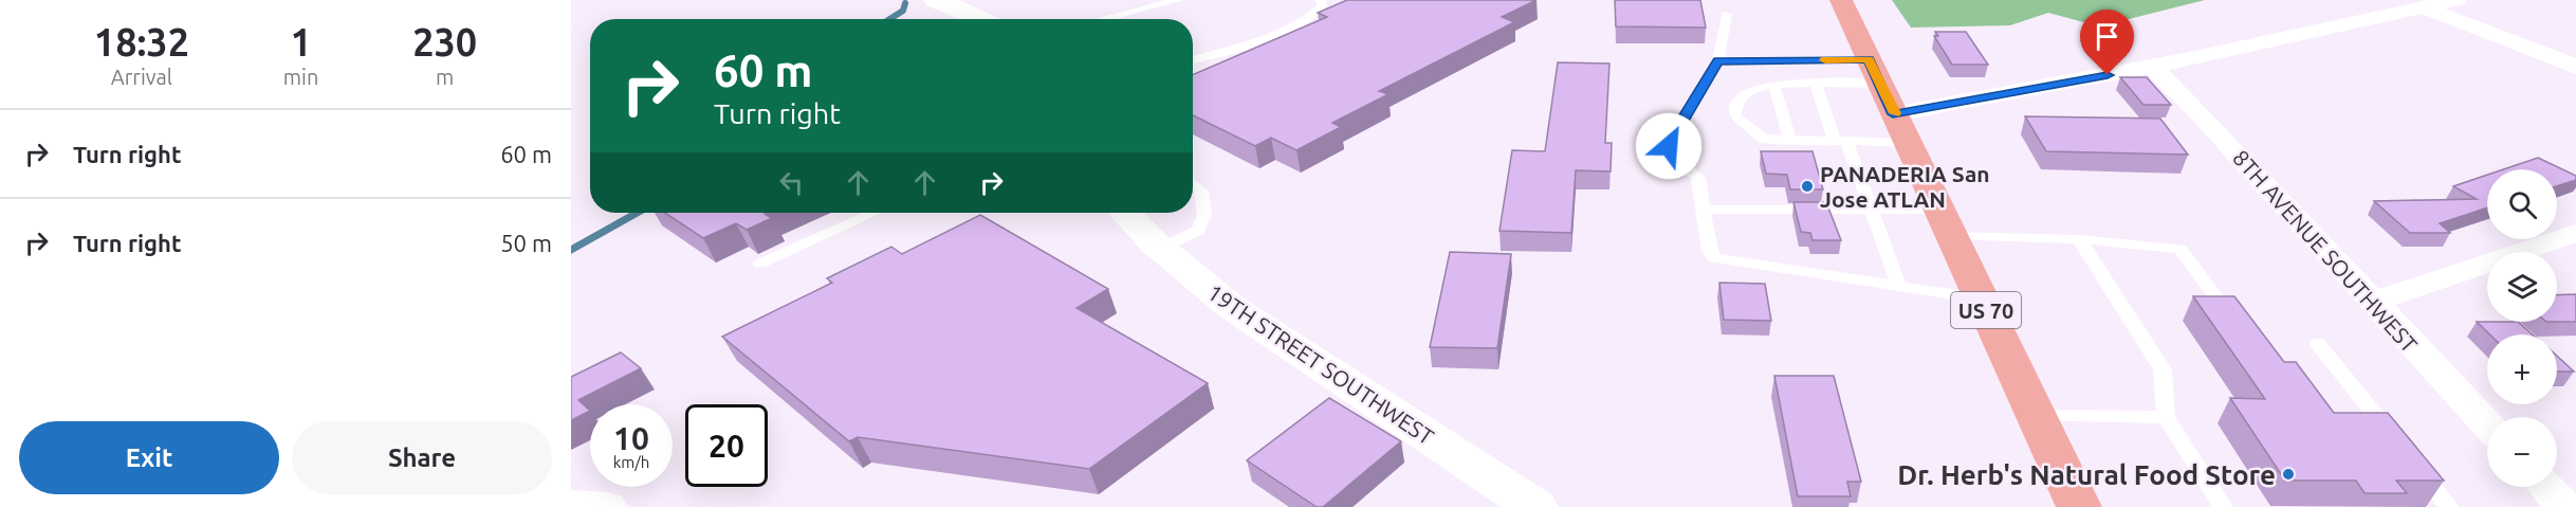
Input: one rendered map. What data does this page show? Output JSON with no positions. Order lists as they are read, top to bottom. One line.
{"streets":{"main road":["US 70"],"street":["8TH AVENUE SOUTHWEST","19TH STREET SOUTHWEST"]},"places":["PANADERIA San Jose ATLAN","Dr. Herb's Natural Food Store"],"page":{"eta":["18:32","Arrival","1","min","230","m"],"turn":["60 m","Turn right"],"list":[{"name":"Turn right","value":"60 m"},{"name":"Turn right","value":"50 m"}],"map_buttons":["+","−"],"speed":"10 km/h","limit":"20","buttons":["Exit","Share"]}}
